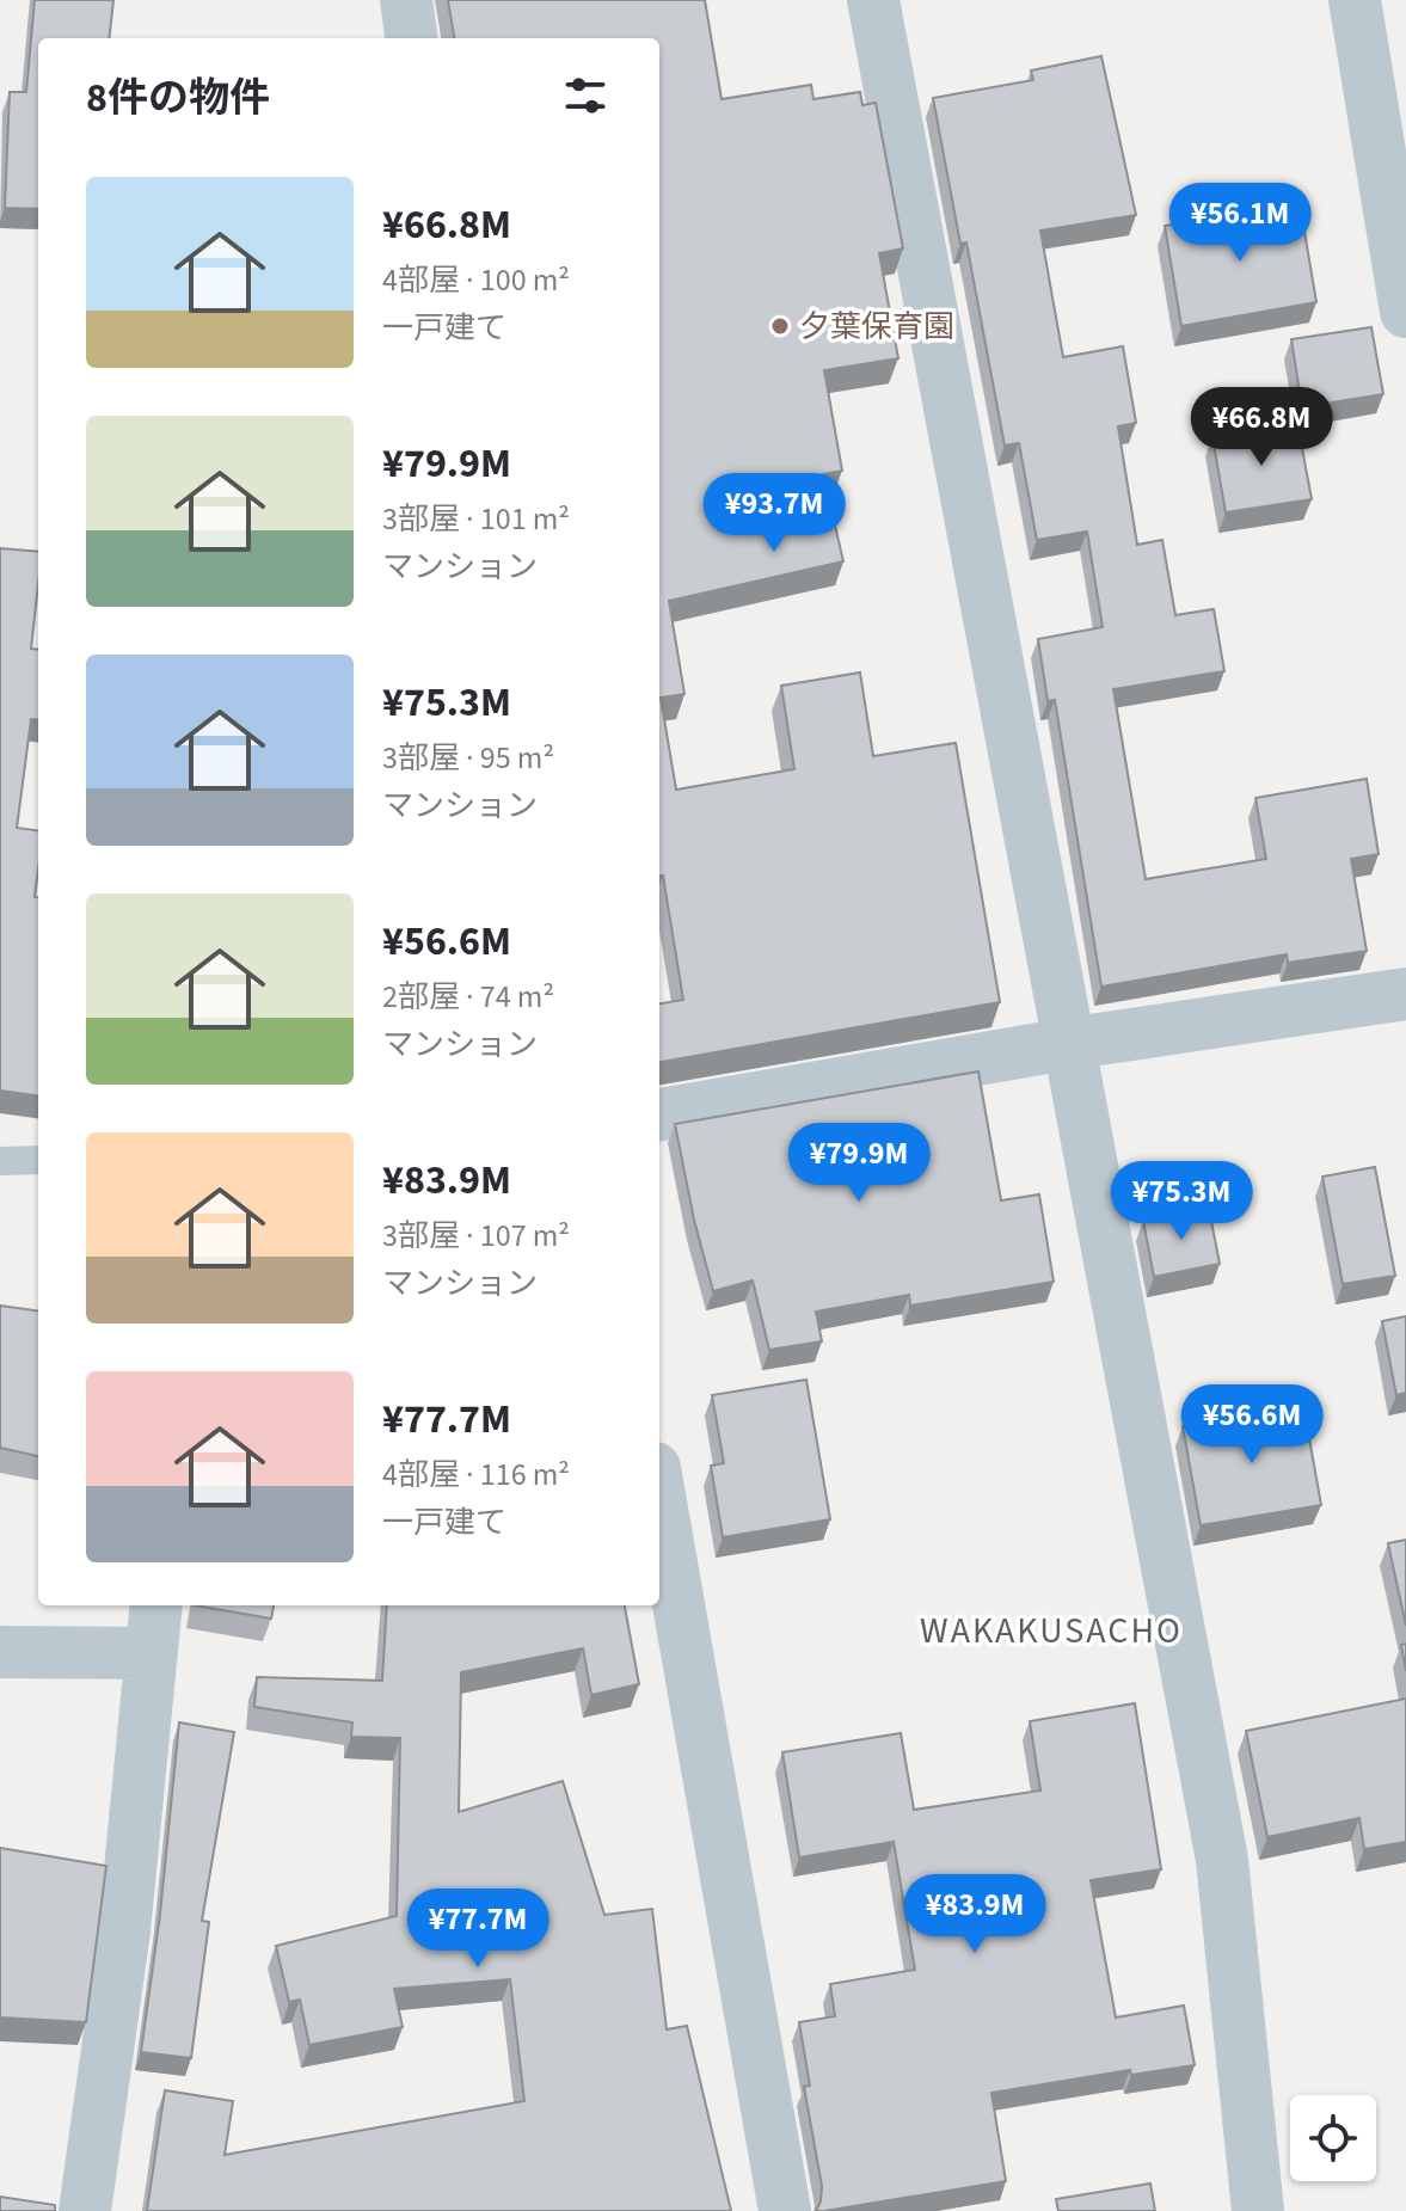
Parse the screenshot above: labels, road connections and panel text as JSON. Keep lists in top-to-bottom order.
{
  "districts": ["WAKAKUSACHO"],
  "places": ["夕葉保育園"],
  "page": {
    "heading": "8件の物件",
    "list": [
      {
        "name": "¥66.8M",
        "note": "4部屋 · 100 m² · 一戸建て"
      },
      {
        "name": "¥79.9M",
        "note": "3部屋 · 101 m² · マンション"
      },
      {
        "name": "¥75.3M",
        "note": "3部屋 · 95 m² · マンション"
      },
      {
        "name": "¥56.6M",
        "note": "2部屋 · 74 m² · マンション"
      },
      {
        "name": "¥83.9M",
        "note": "3部屋 · 107 m² · マンション"
      },
      {
        "name": "¥77.7M",
        "note": "4部屋 · 116 m² · 一戸建て"
      }
    ],
    "price": [
      "¥56.1M",
      "¥66.8M",
      "¥93.7M",
      "¥79.9M",
      "¥75.3M",
      "¥56.6M",
      "¥83.9M",
      "¥77.7M"
    ]
  }
}
